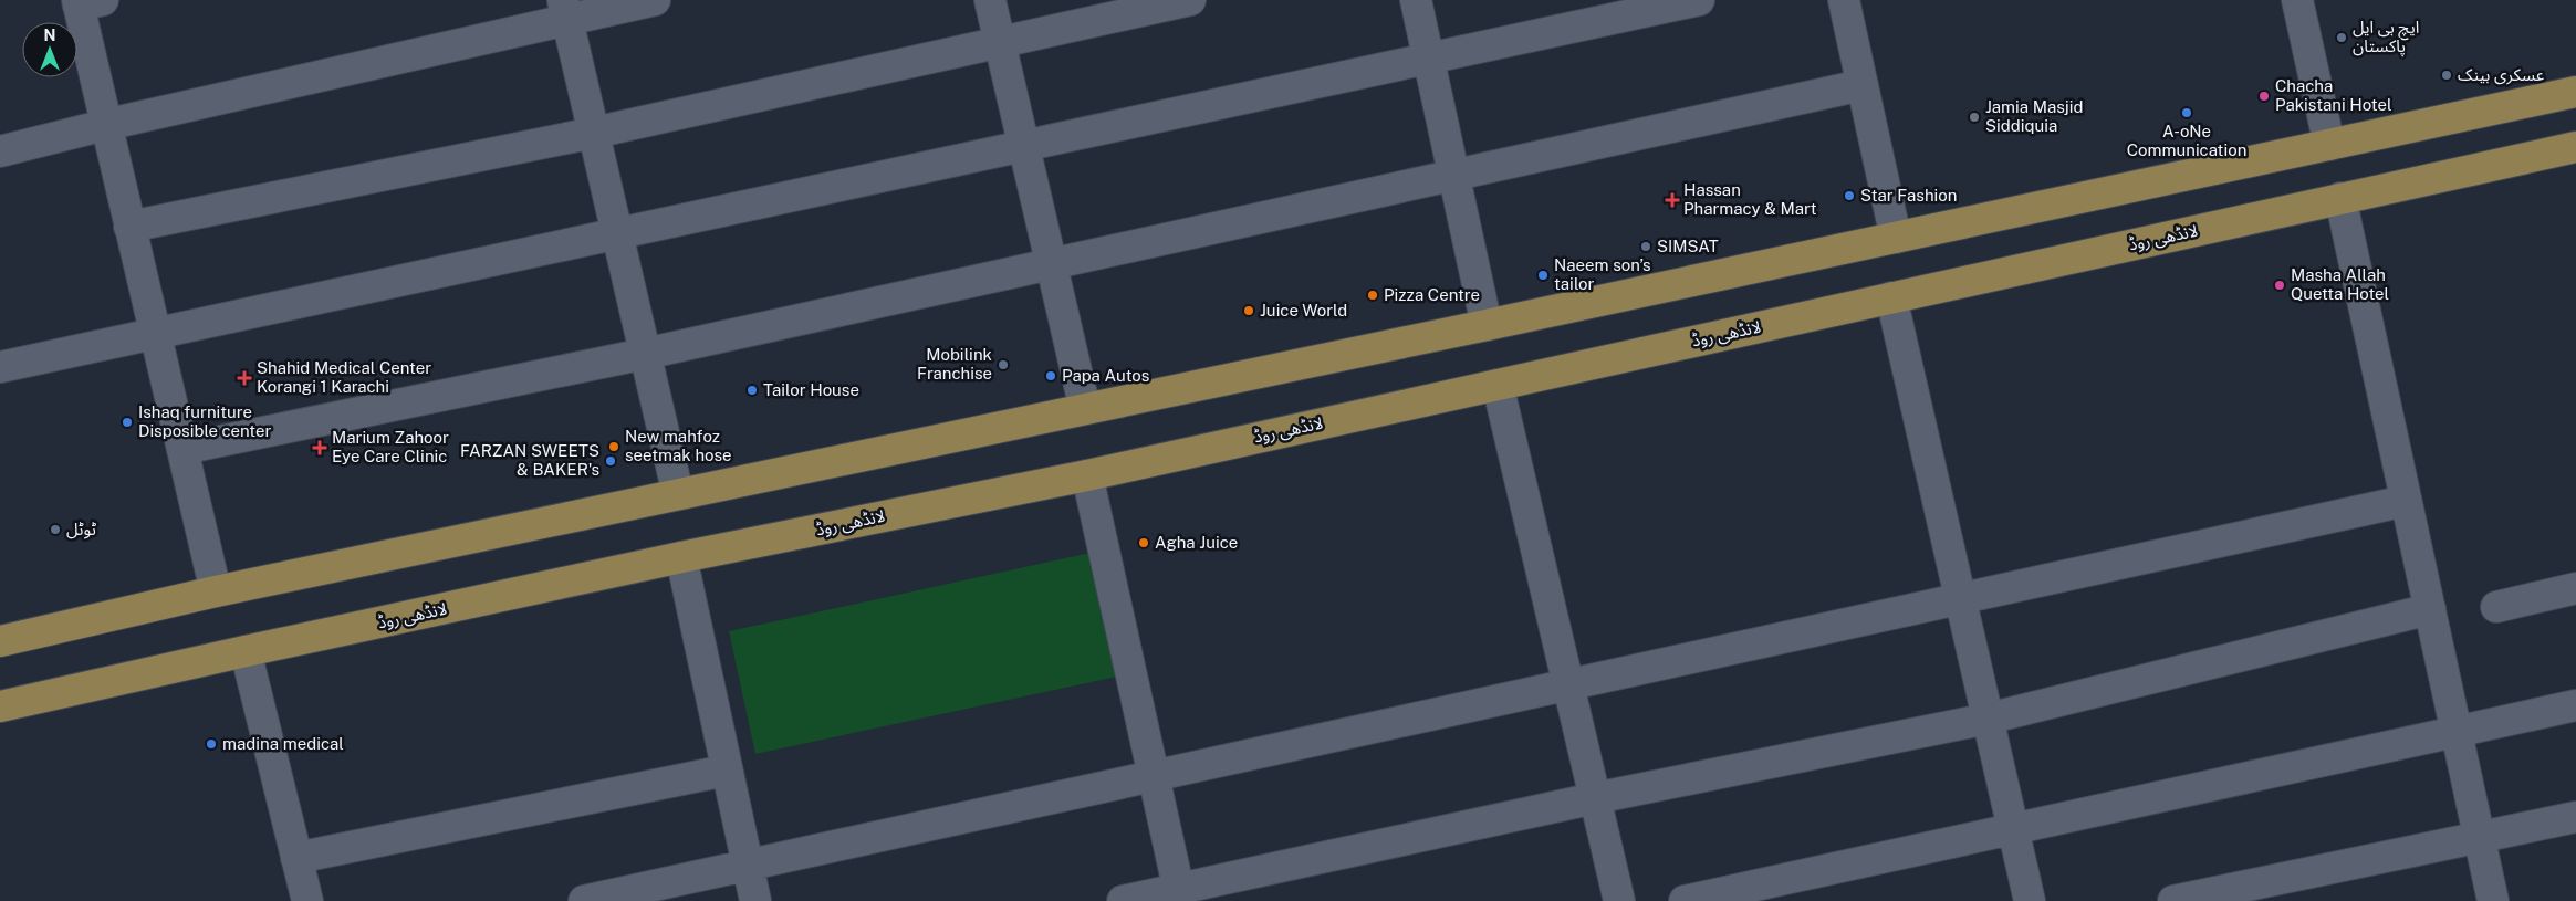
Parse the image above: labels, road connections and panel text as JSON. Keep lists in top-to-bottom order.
{
  "streets": {
    "main road": ["لانڈھی روڈ"]
  },
  "places": {
    "other": [
      "ایچ بی ایل پاکستان",
      "عسکری بینک",
      "Chacha Pakistani Hotel",
      "A-oNe Communication",
      "Jamia Masjid Siddiquia",
      "Star Fashion",
      "SIMSAT",
      "Naeem son’s tailor",
      "Masha Allah Quetta Hotel",
      "Pizza Centre",
      "Juice World",
      "Mobilink Franchise",
      "Papa Autos",
      "Tailor House",
      "Ishaq furniture Disposible center",
      "New mahfoz seetmak hose",
      "FARZAN SWEETS & BAKER's",
      "ٹوٹل",
      "Agha Juice",
      "madina medical"
    ],
    "health": ["Hassan Pharmacy & Mart", "Shahid Medical Center Korangi 1 Karachi", "Marium Zahoor Eye Care Clinic"]
  },
  "north": "top"
}
